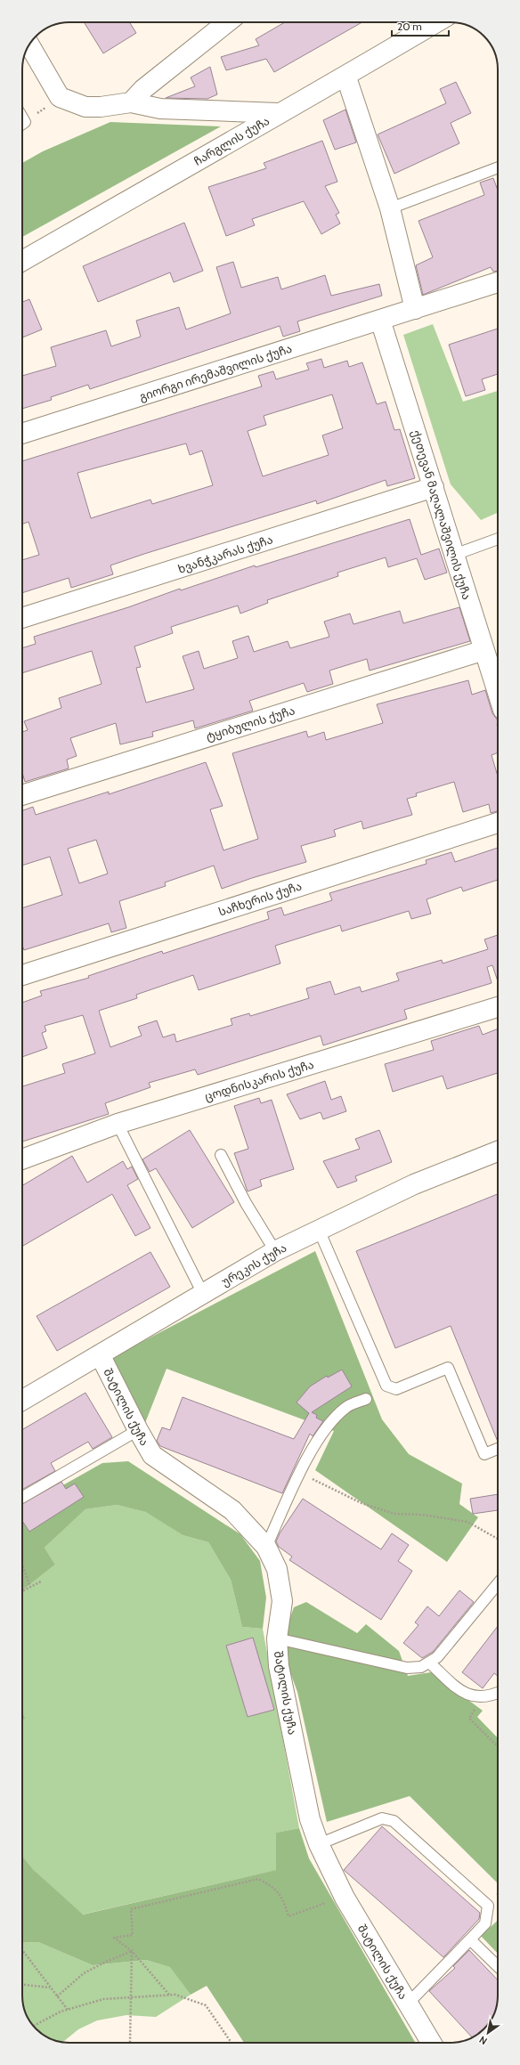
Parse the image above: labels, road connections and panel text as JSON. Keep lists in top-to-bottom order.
{
  "streets": {
    "street": [
      "ჩარგლის ქუჩა",
      "გიორგი ირემაშვილის ქუჩა",
      "ქეთევან მაღალაშვილის ქუჩა",
      "ხვანჭკარას ქუჩა",
      "ტყიბულის ქუჩა",
      "საჩხერის ქუჩა",
      "ცოდნისკარის ქუჩა",
      "ურეკის ქუჩა",
      "შატილის ქუჩა"
    ]
  },
  "crossings": [
    ["გიორგი ირემაშვილის ქუჩა", "ქეთევან მაღალაშვილის ქუჩა"],
    ["ქეთევან მაღალაშვილის ქუჩა", "ხვანჭკარას ქუჩა"],
    ["ქეთევან მაღალაშვილის ქუჩა", "ტყიბულის ქუჩა"],
    ["ურეკის ქუჩა", "შატილის ქუჩა"]
  ],
  "scale_bar": "20 m",
  "north": "bottom left"
}
